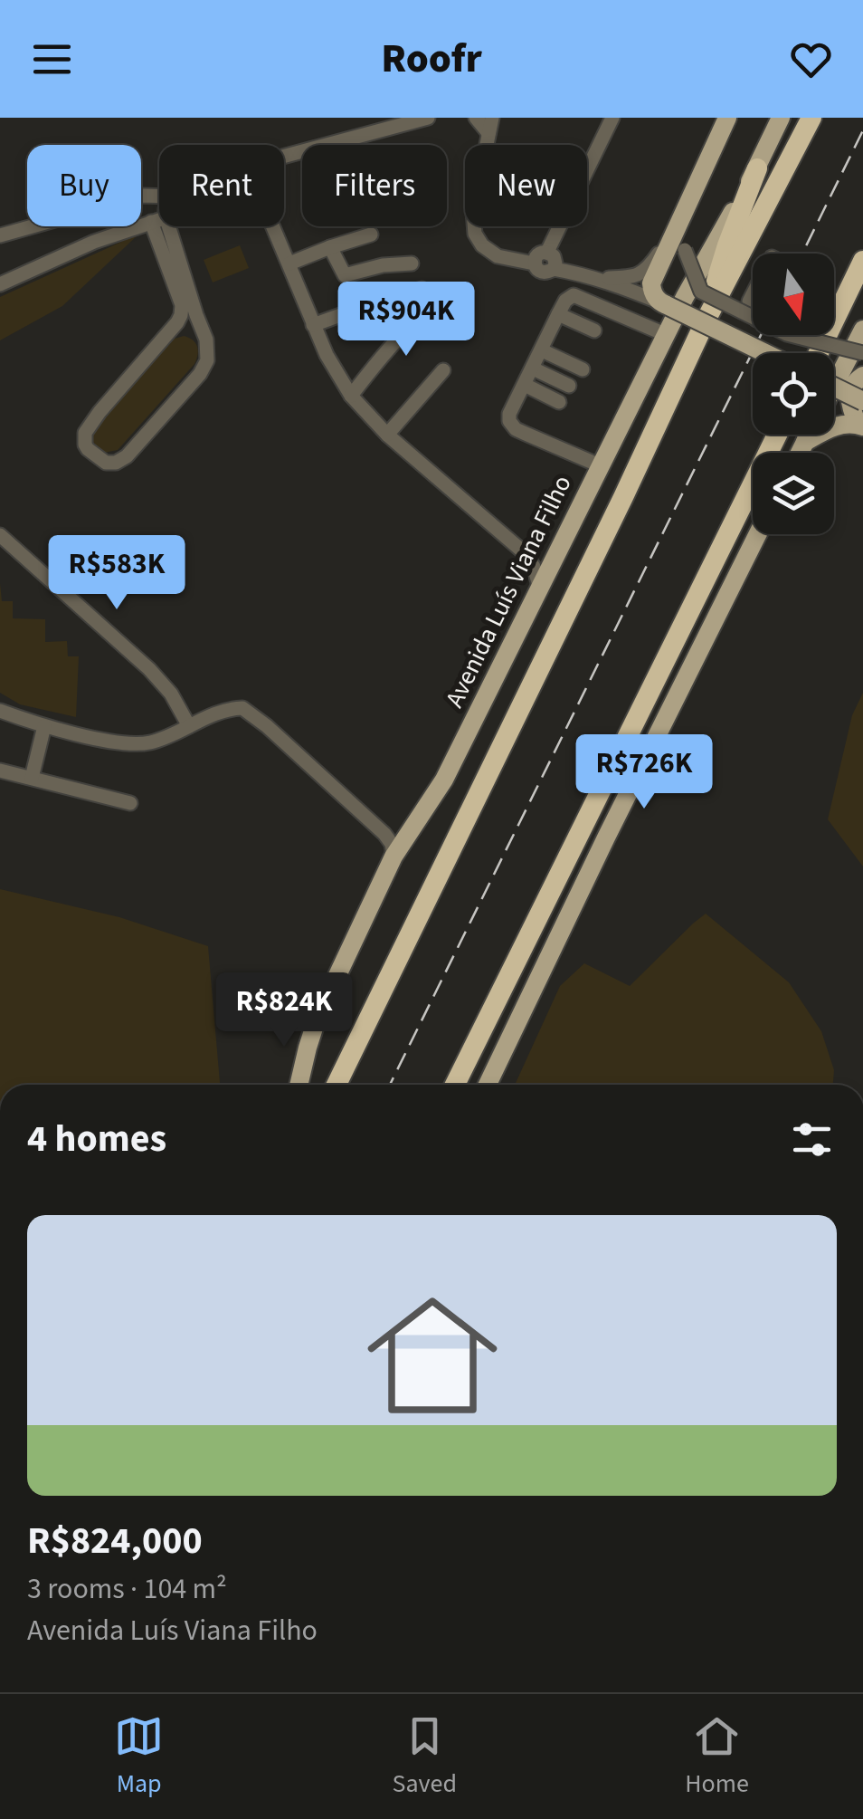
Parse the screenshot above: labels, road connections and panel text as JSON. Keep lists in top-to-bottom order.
{
  "streets": {
    "main road": ["Avenida Luís Viana Filho"]
  },
  "north": "bottom",
  "page": {
    "header": "Roofr",
    "chip": [
      "Buy",
      "Rent",
      "Filters",
      "New"
    ],
    "price": [
      "R$904K",
      "R$583K",
      "R$726K",
      "R$824K"
    ],
    "heading": "4 homes",
    "list": [
      {
        "name": "R$824,000",
        "note": "3 rooms · 104 m² · Avenida Luís Viana Filho"
      }
    ],
    "tabs": ["Map", "Saved", "Home"]
  }
}
